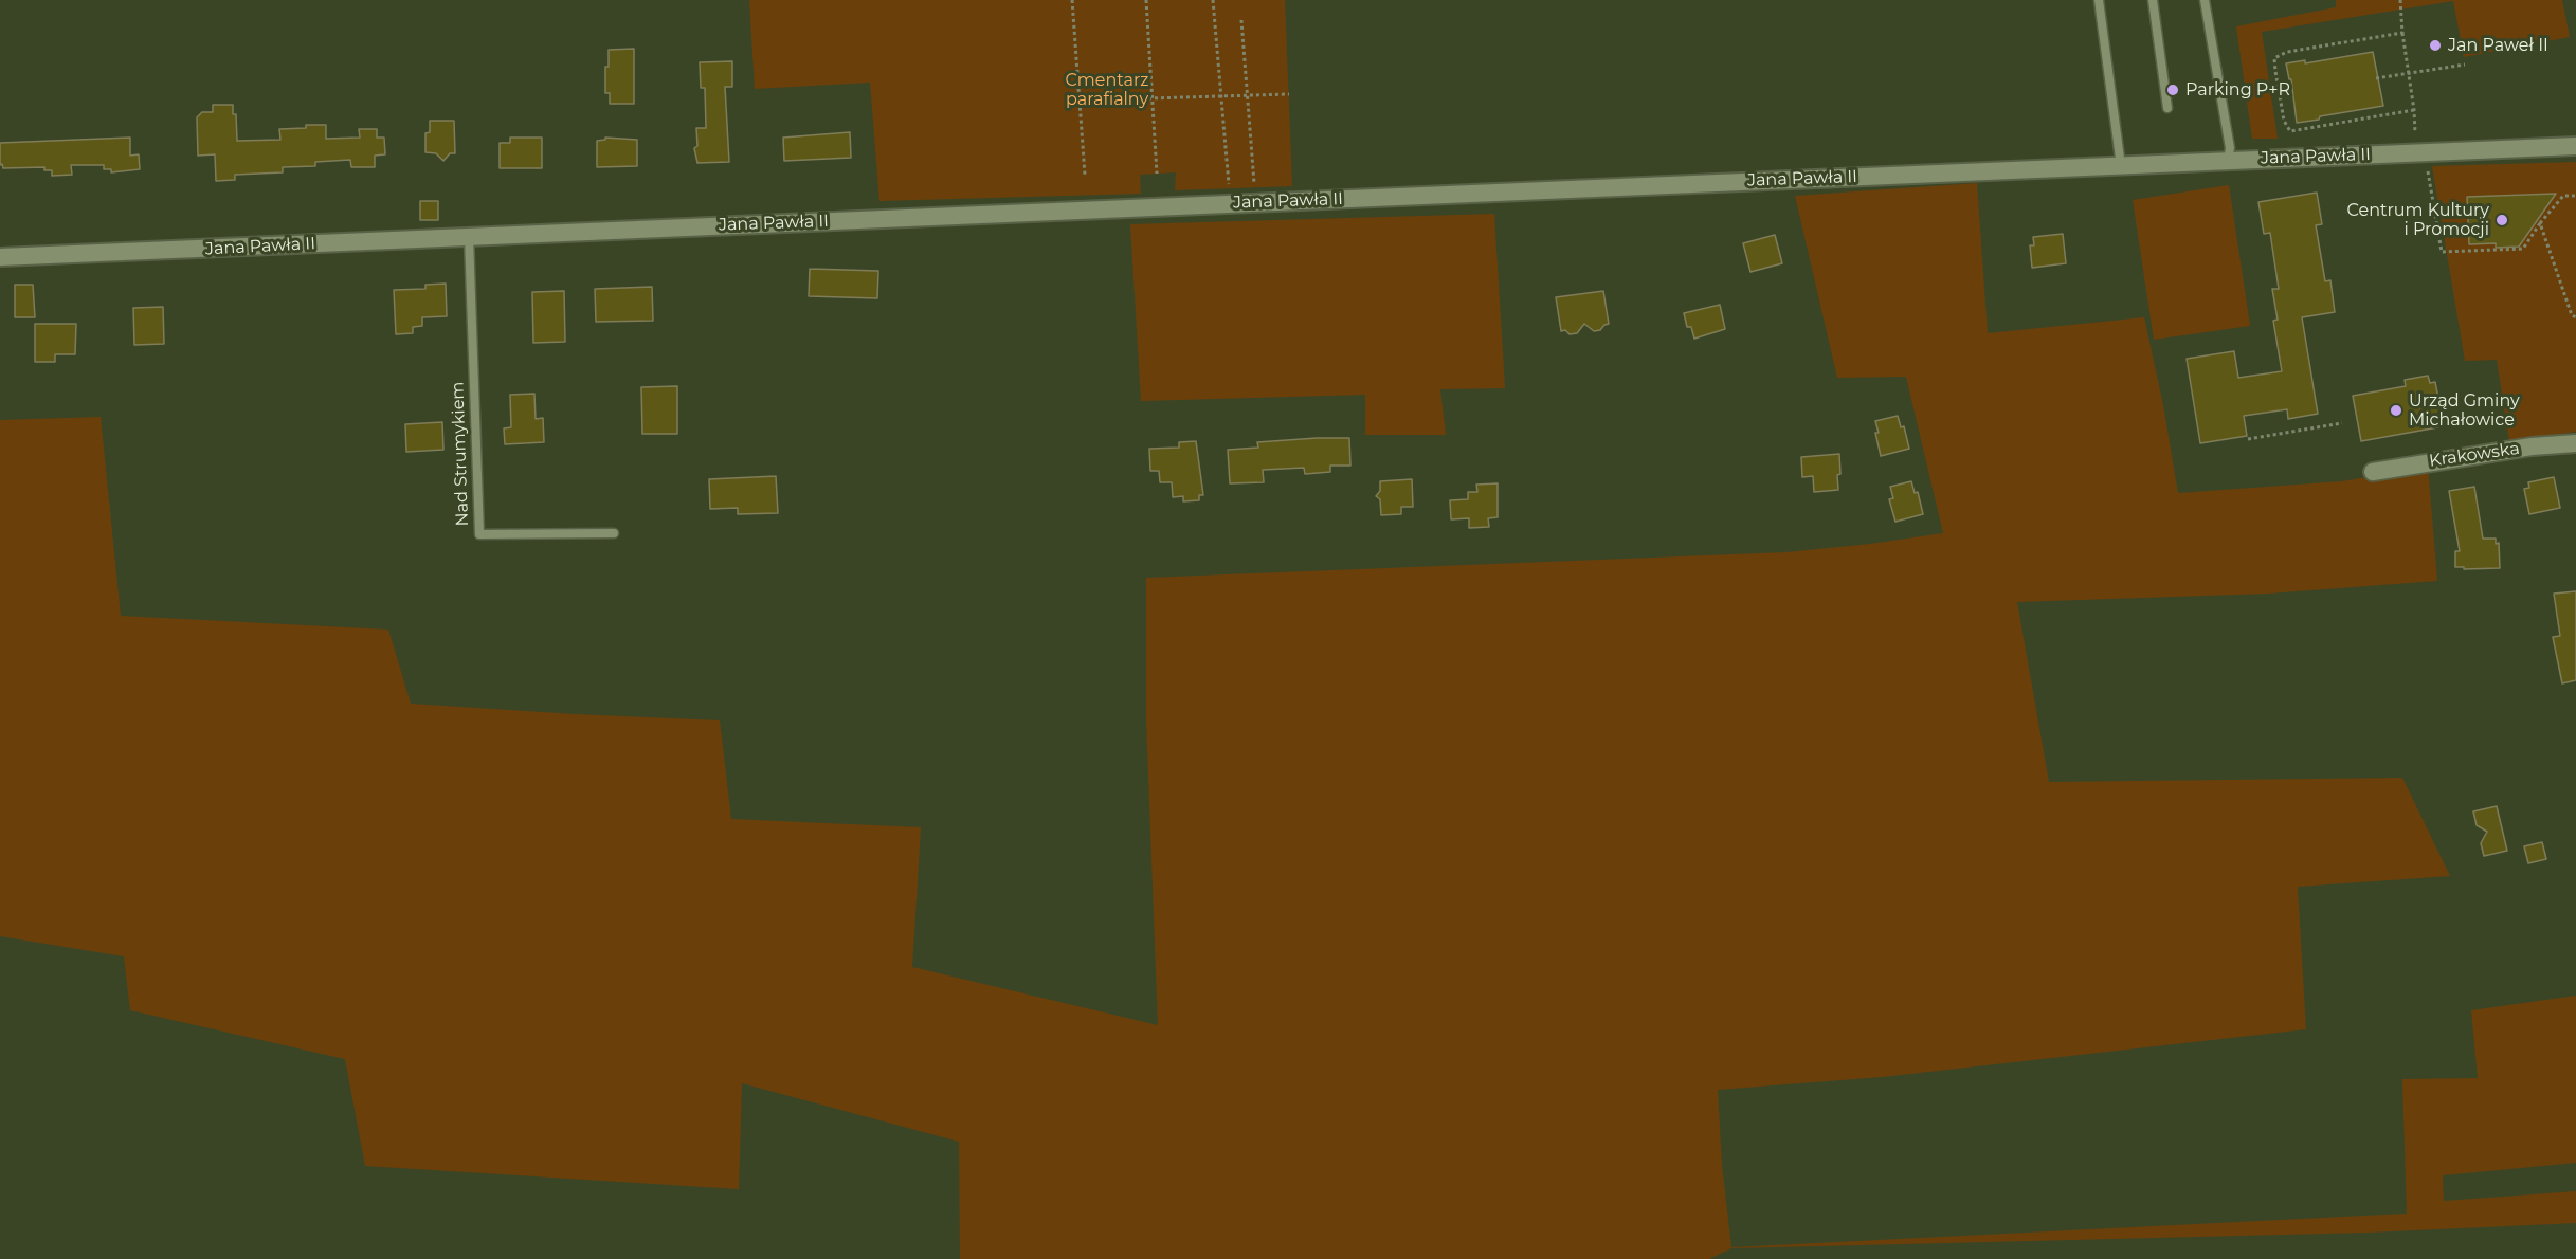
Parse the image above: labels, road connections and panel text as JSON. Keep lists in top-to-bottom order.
{
  "streets": {
    "street": ["Jana Pawła II", "Krakowska"],
    "lane": ["Nad Strumykiem"]
  },
  "crossings": [
    ["Jana Pawła II", "Nad Strumykiem"]
  ],
  "parks": ["Cmentarz parafialny"],
  "places": [
    "Jan Paweł II",
    "Parking P+R",
    "Centrum Kultury i Promocji",
    "Urząd Gminy Michałowice"
  ]
}
